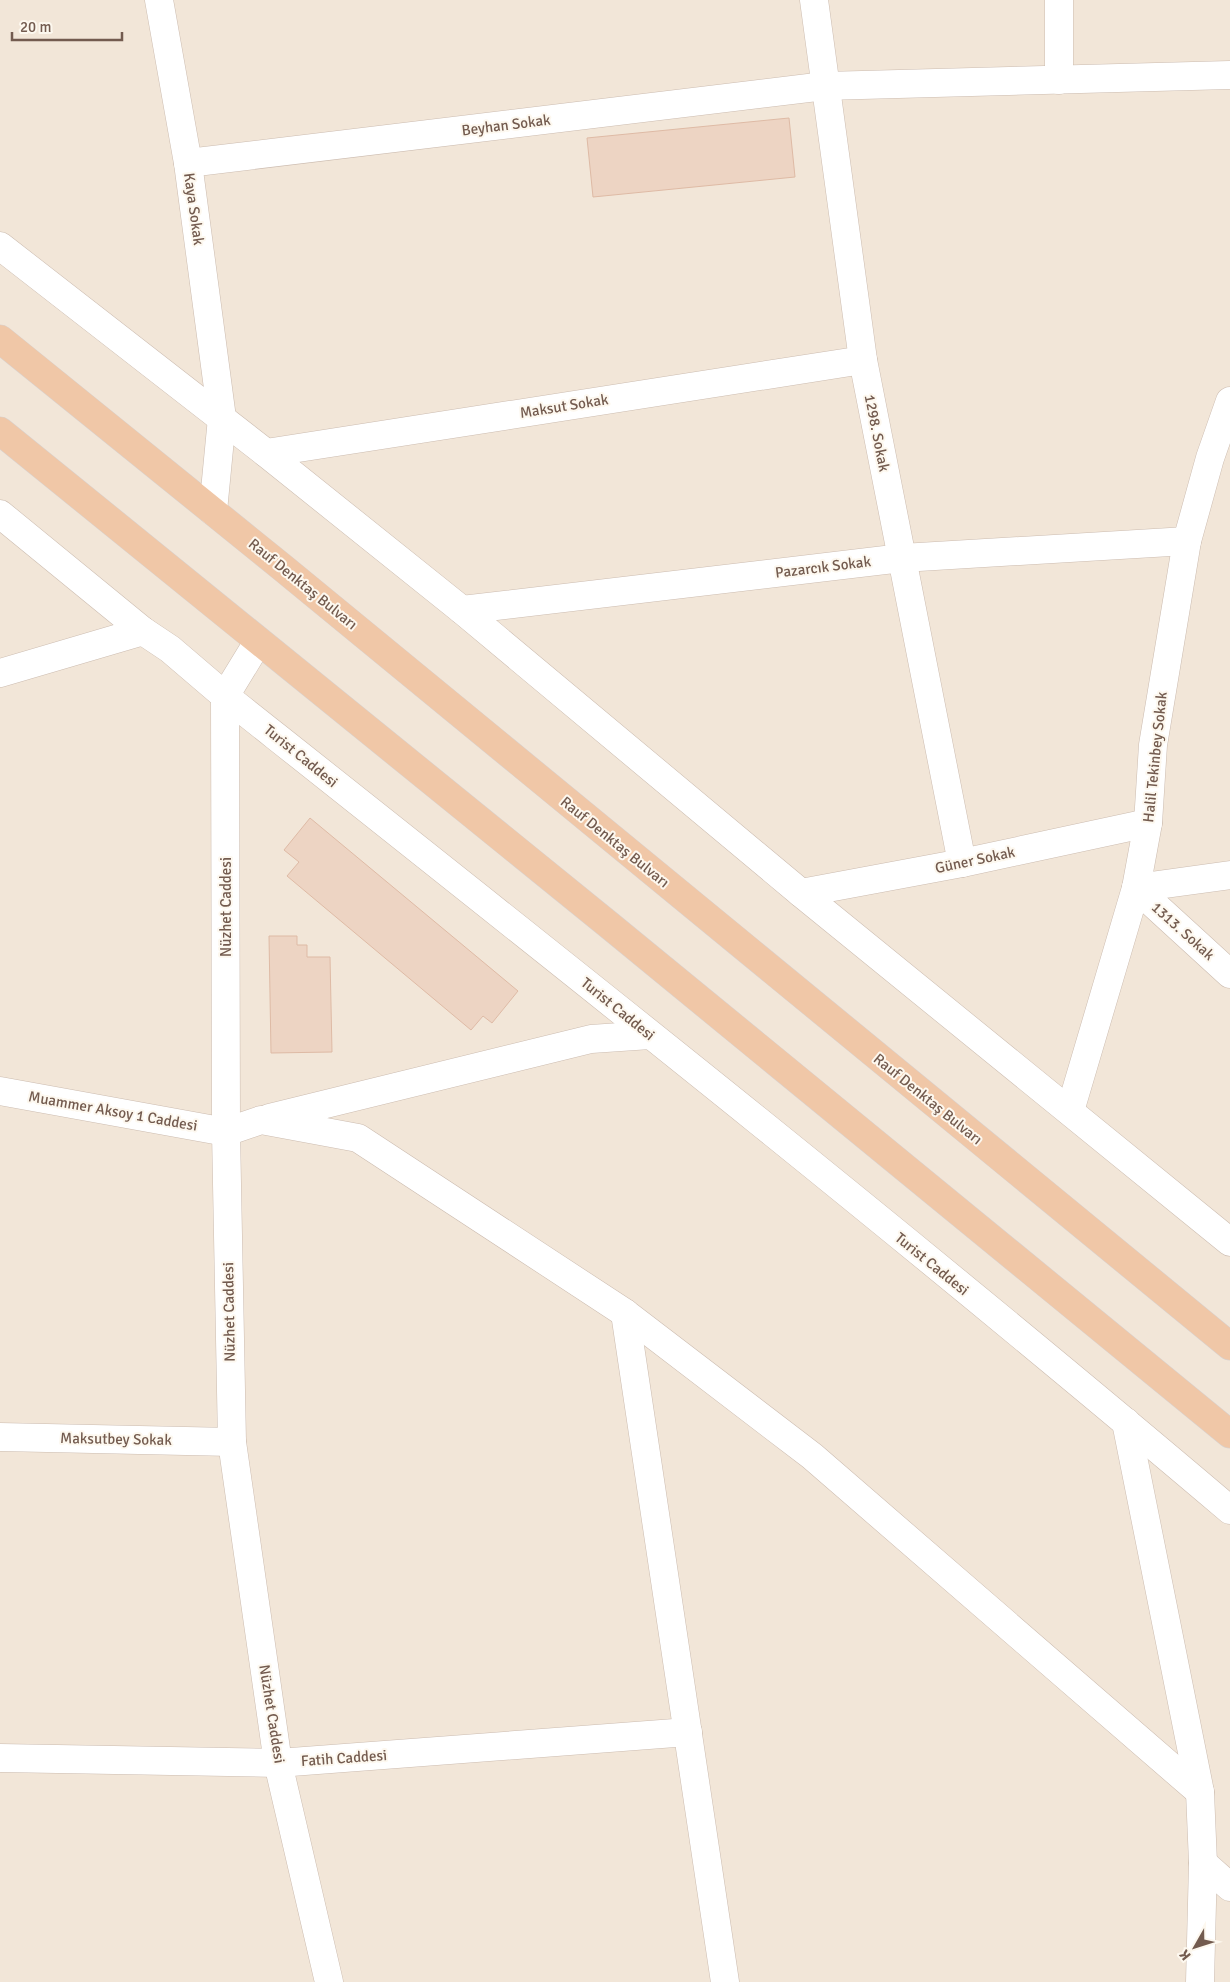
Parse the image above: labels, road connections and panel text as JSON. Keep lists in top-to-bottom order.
{
  "streets": {
    "highway": ["Rauf Denktaş Bulvarı"],
    "street": [
      "Beyhan Sokak",
      "Kaya Sokak",
      "Maksut Sokak",
      "1298. Sokak",
      "Pazarcık Sokak",
      "Turist Caddesi",
      "Halil Tekinbey Sokak",
      "Güner Sokak",
      "Nüzhet Caddesi",
      "1313. Sokak",
      "Muammer Aksoy 1 Caddesi",
      "Maksutbey Sokak",
      "Fatih Caddesi"
    ]
  },
  "crossings": [
    ["Beyhan Sokak", "Kaya Sokak"],
    ["Beyhan Sokak", "1298. Sokak"],
    ["Kaya Sokak", "Rauf Denktaş Bulvarı"],
    ["Maksut Sokak", "1298. Sokak"],
    ["1298. Sokak", "Pazarcık Sokak"],
    ["1298. Sokak", "Güner Sokak"],
    ["Pazarcık Sokak", "Halil Tekinbey Sokak"],
    ["Turist Caddesi", "Nüzhet Caddesi"],
    ["Halil Tekinbey Sokak", "Güner Sokak"],
    ["Halil Tekinbey Sokak", "1313. Sokak"],
    ["Nüzhet Caddesi", "Muammer Aksoy 1 Caddesi"],
    ["Nüzhet Caddesi", "Maksutbey Sokak"],
    ["Nüzhet Caddesi", "Fatih Caddesi"]
  ],
  "scale_bar": "20 m",
  "north": "bottom left"
}
